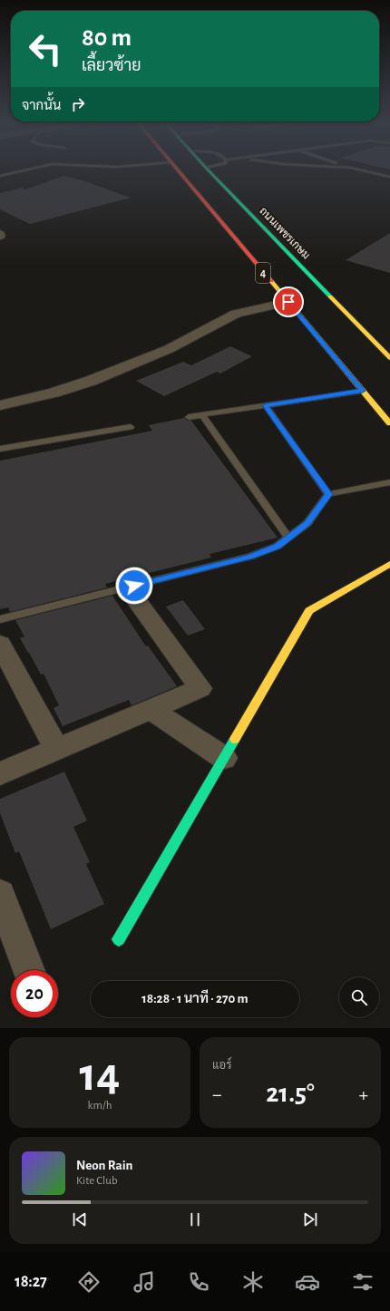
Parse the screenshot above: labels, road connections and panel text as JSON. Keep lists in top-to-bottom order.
{
  "streets": {
    "main road": ["ถนนเพชรเกษม", "4"]
  },
  "page": {
    "turn": ["80 m", "เลี้ยวซ้าย"],
    "then": "จากนั้น",
    "limit": "20",
    "trip": "18:28 · 1 นาที · 270 m",
    "tile": [
      ["14", "km/h"],
      "แอร์"
    ],
    "heat": ["−", "21.5°", "+"],
    "song": ["Neon Rain", "Kite Club"],
    "tabs": "18:27"
  }
}
